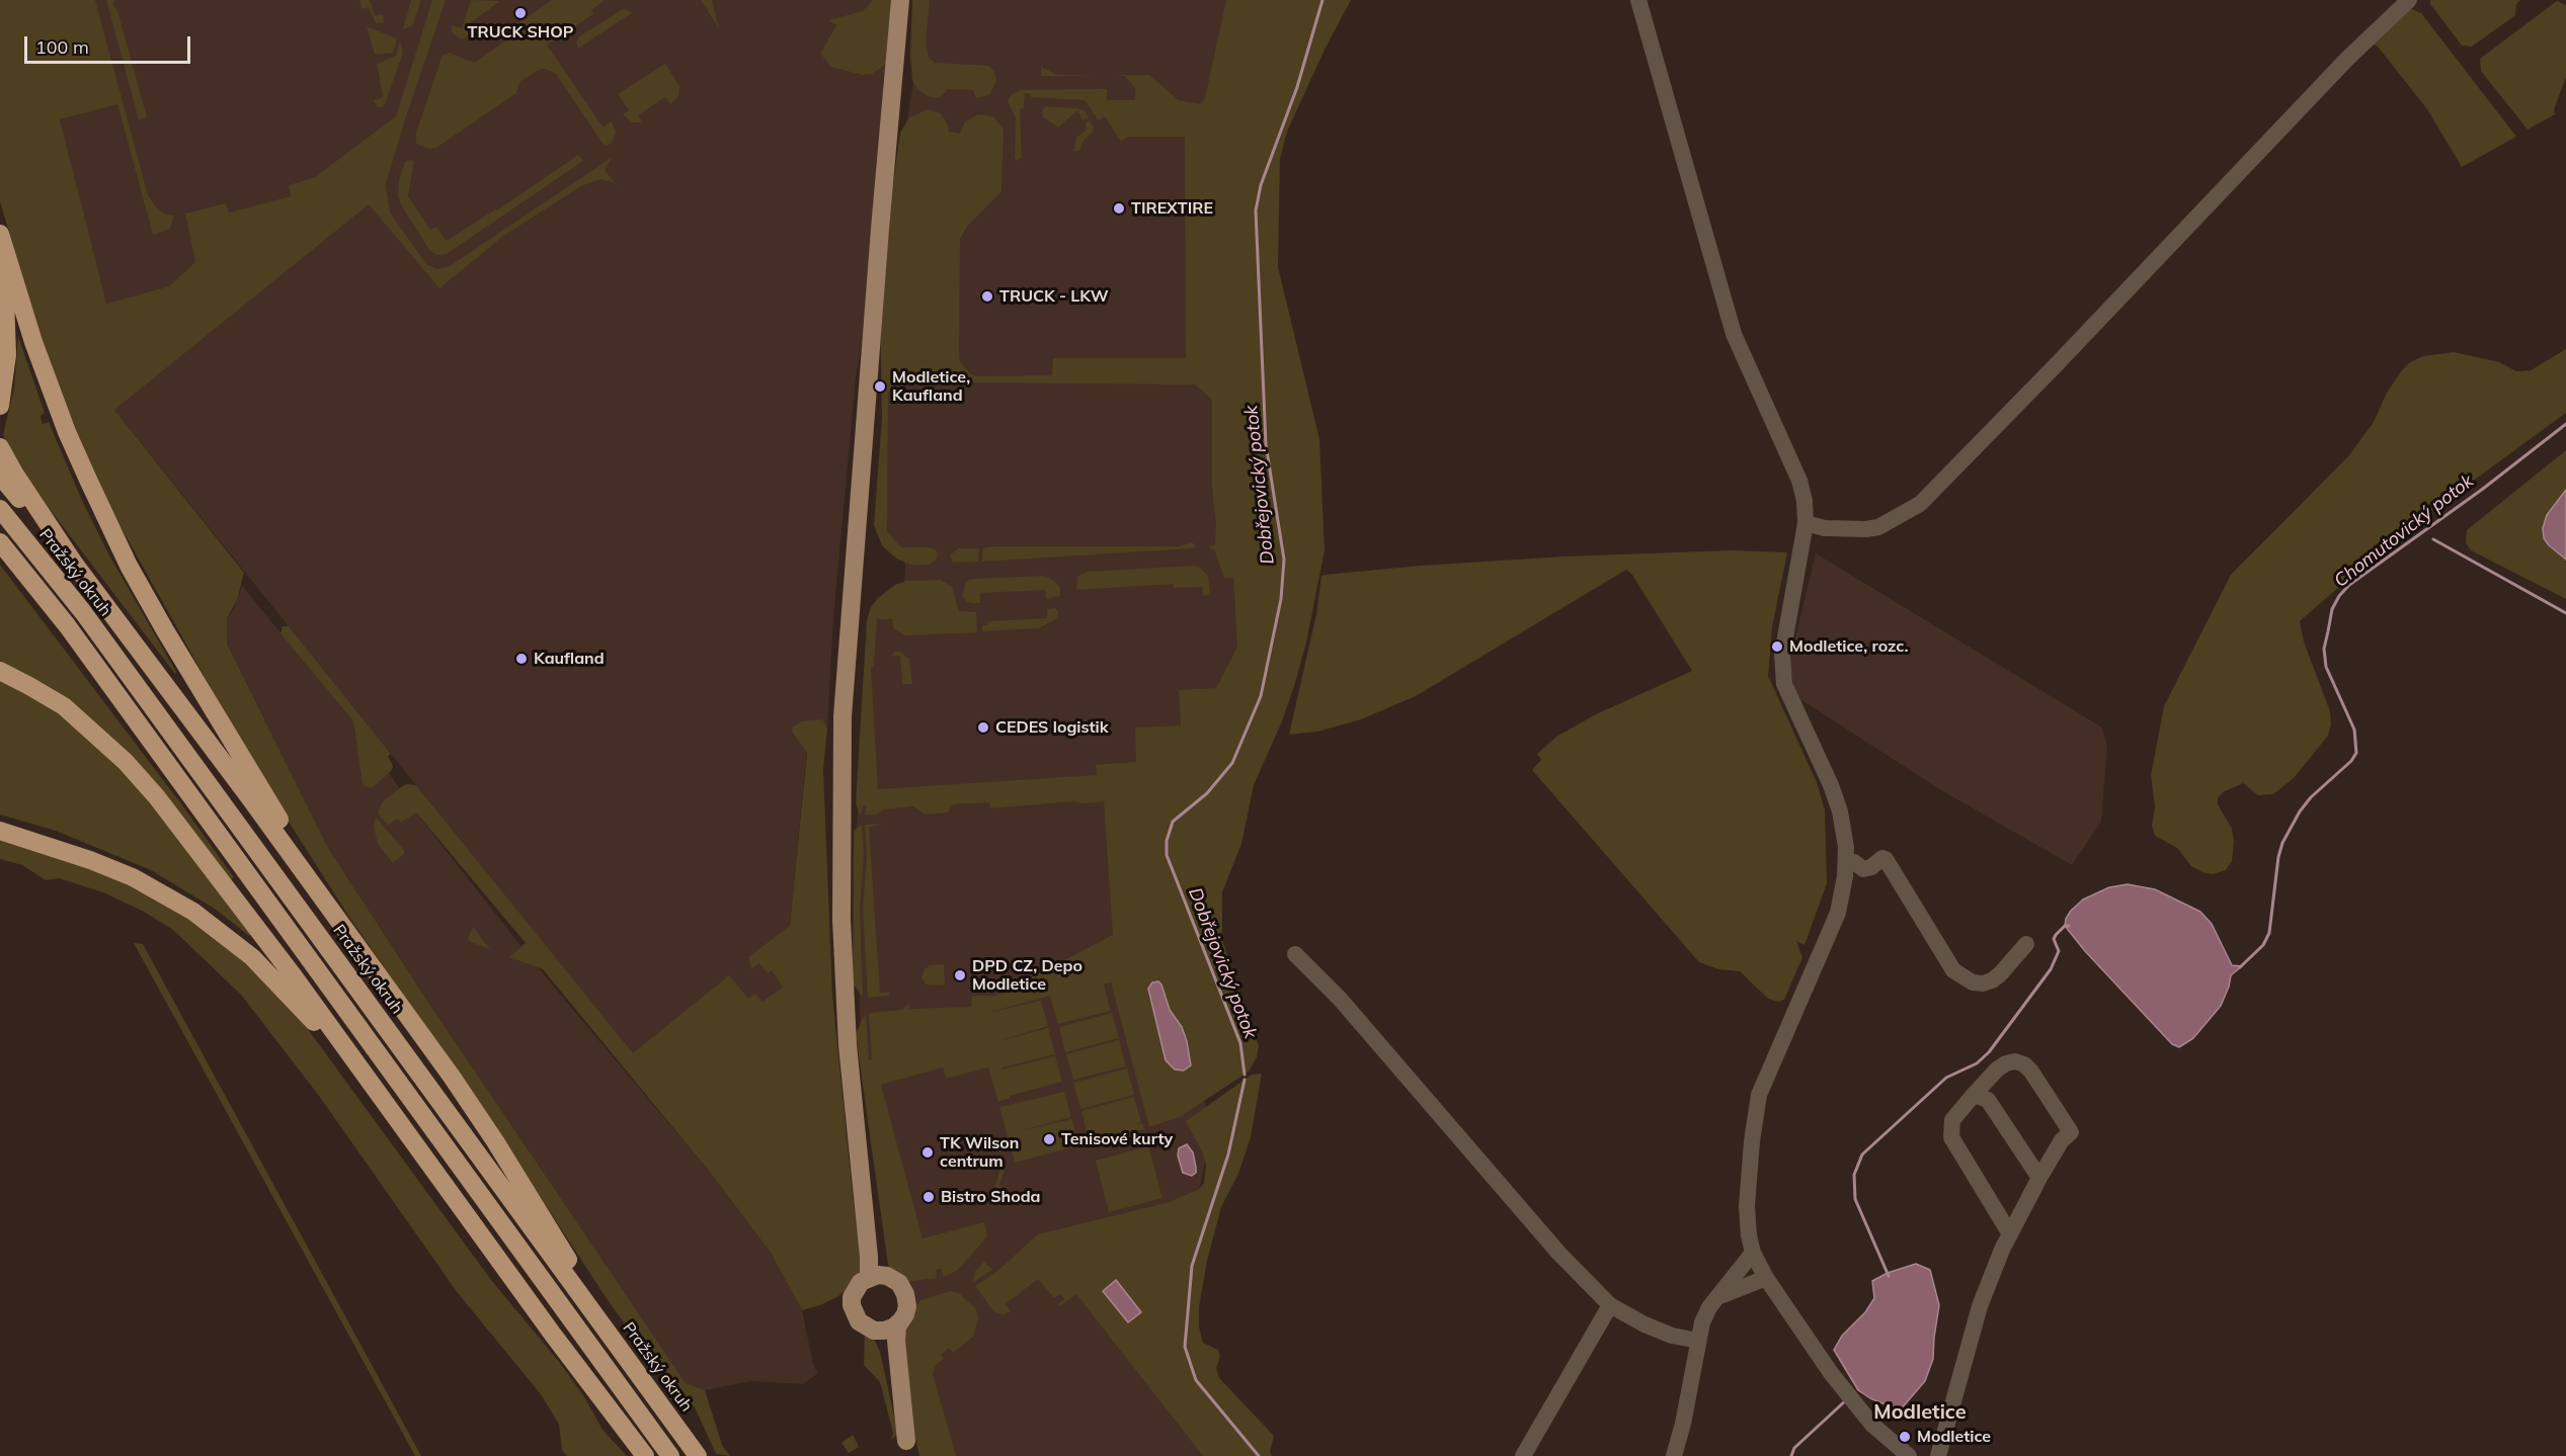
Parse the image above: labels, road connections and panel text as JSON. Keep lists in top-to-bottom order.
{
  "streets": {
    "highway": ["Pražský okruh"]
  },
  "districts": ["Modletice"],
  "water": ["Dobřejovický potok", "Chomutovický potok"],
  "places": [
    "TRUCK SHOP",
    "TIREXTIRE",
    "TRUCK - LKW",
    "Modletice, Kaufland",
    "Modletice, rozc.",
    "Kaufland",
    "CEDES logistik",
    "DPD CZ, Depo Modletice",
    "Tenisové kurty",
    "TK Wilson centrum",
    "Bistro Shoda",
    "Modletice"
  ],
  "scale_bar": "100 m"
}
